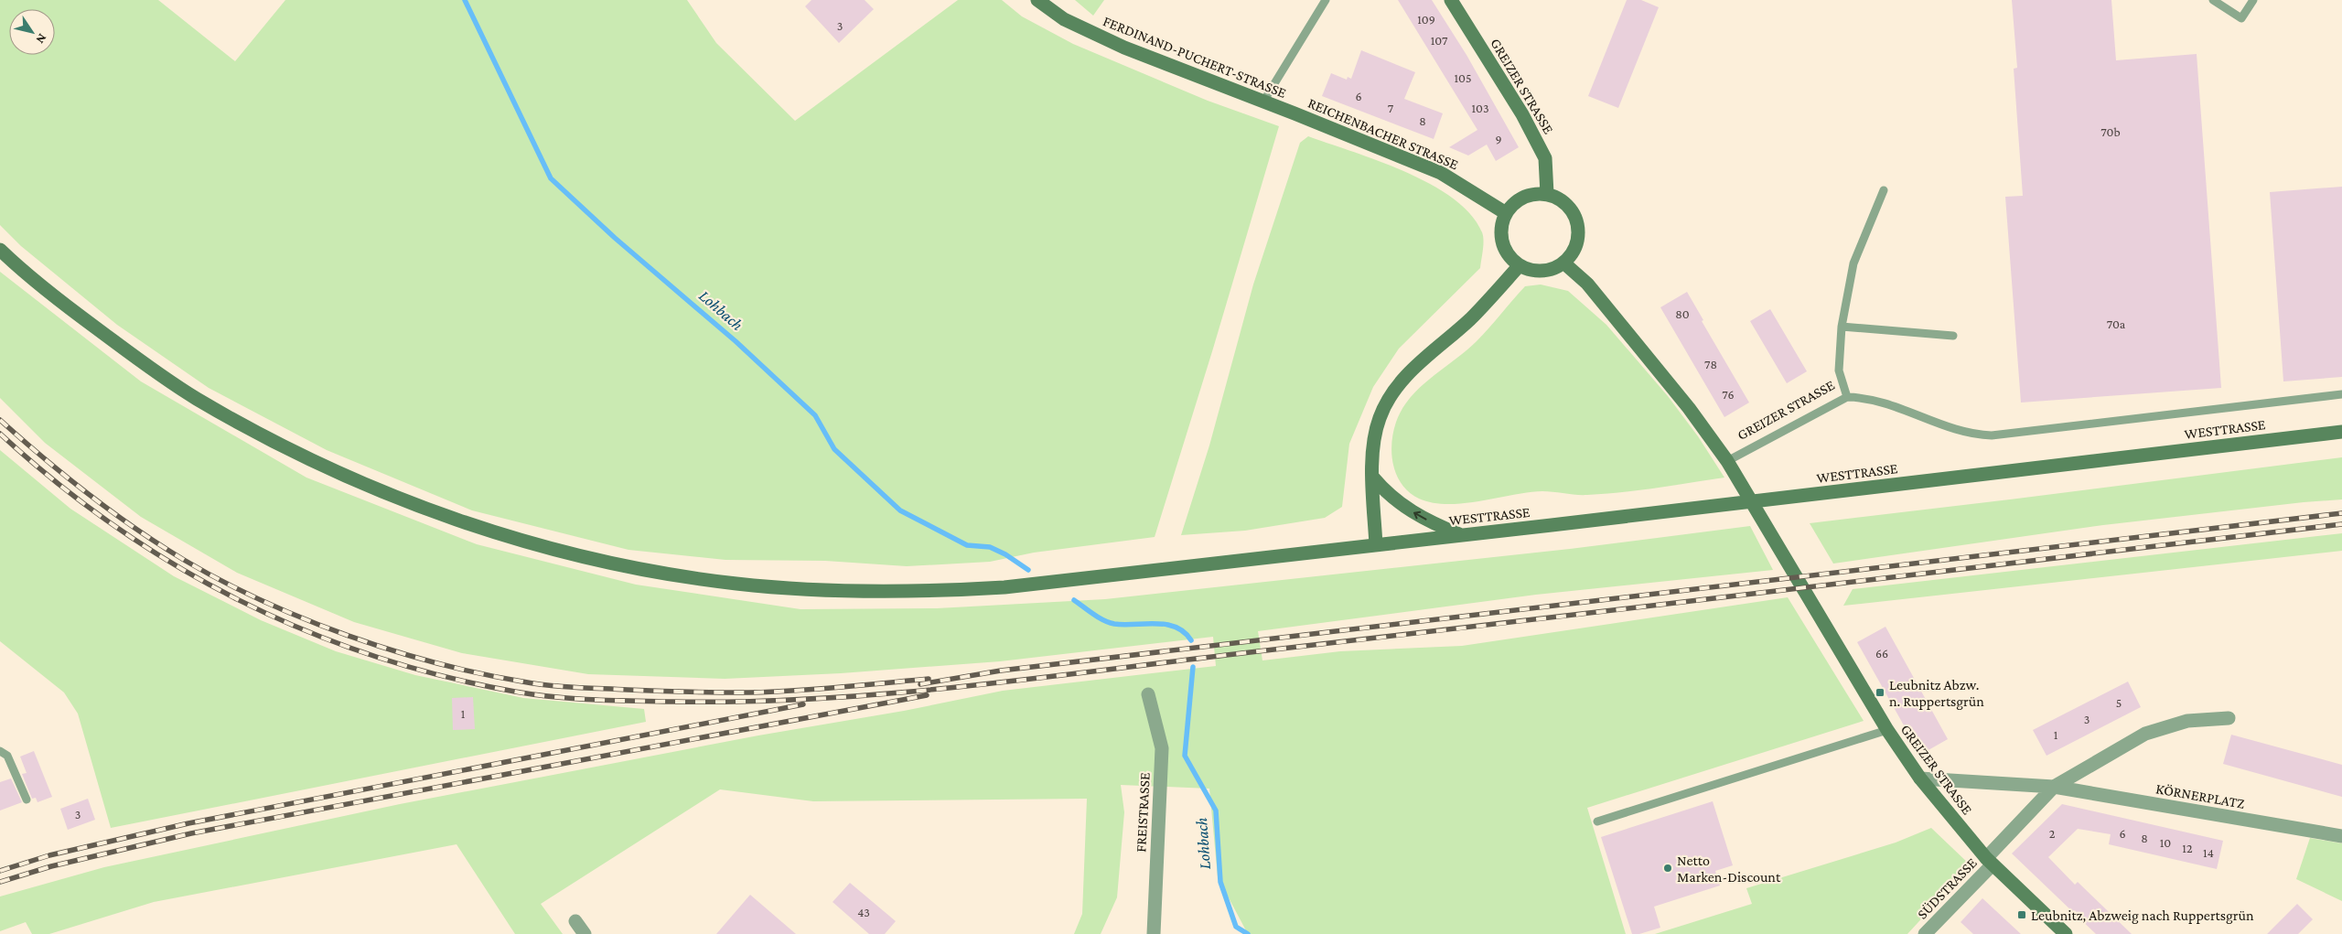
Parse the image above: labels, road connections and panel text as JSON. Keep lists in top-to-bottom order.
{
  "streets": {
    "main road": [
      "FERDINAND-PUCHERT-STRASSE",
      "GREIZER STRASSE",
      "REICHENBACHER STRASSE",
      "WESTTRASSE"
    ],
    "street": ["KÖRNERPLATZ", "FREISTRASSE", "SÜDSTRASSE"]
  },
  "crossings": [
    ["FERDINAND-PUCHERT-STRASSE", "REICHENBACHER STRASSE"],
    ["GREIZER STRASSE", "REICHENBACHER STRASSE"],
    ["GREIZER STRASSE", "KÖRNERPLATZ"],
    ["GREIZER STRASSE", "SÜDSTRASSE"]
  ],
  "water": ["Lohbach"],
  "places": {
    "transit": ["Leubnitz Abzw. n. Ruppertsgrün", "Leubnitz, Abzweig nach Ruppertsgrün"],
    "other": ["Netto Marken-Discount"]
  },
  "house_numbers": [
    "109",
    "3",
    "107",
    "105",
    "6",
    "7",
    "103",
    "8",
    "70b",
    "9",
    "80",
    "70a",
    "78",
    "76",
    "66",
    "5",
    "1",
    "3",
    "1",
    "3",
    "2",
    "6",
    "8",
    "10",
    "12",
    "14",
    "43"
  ],
  "north": "bottom right"
}
